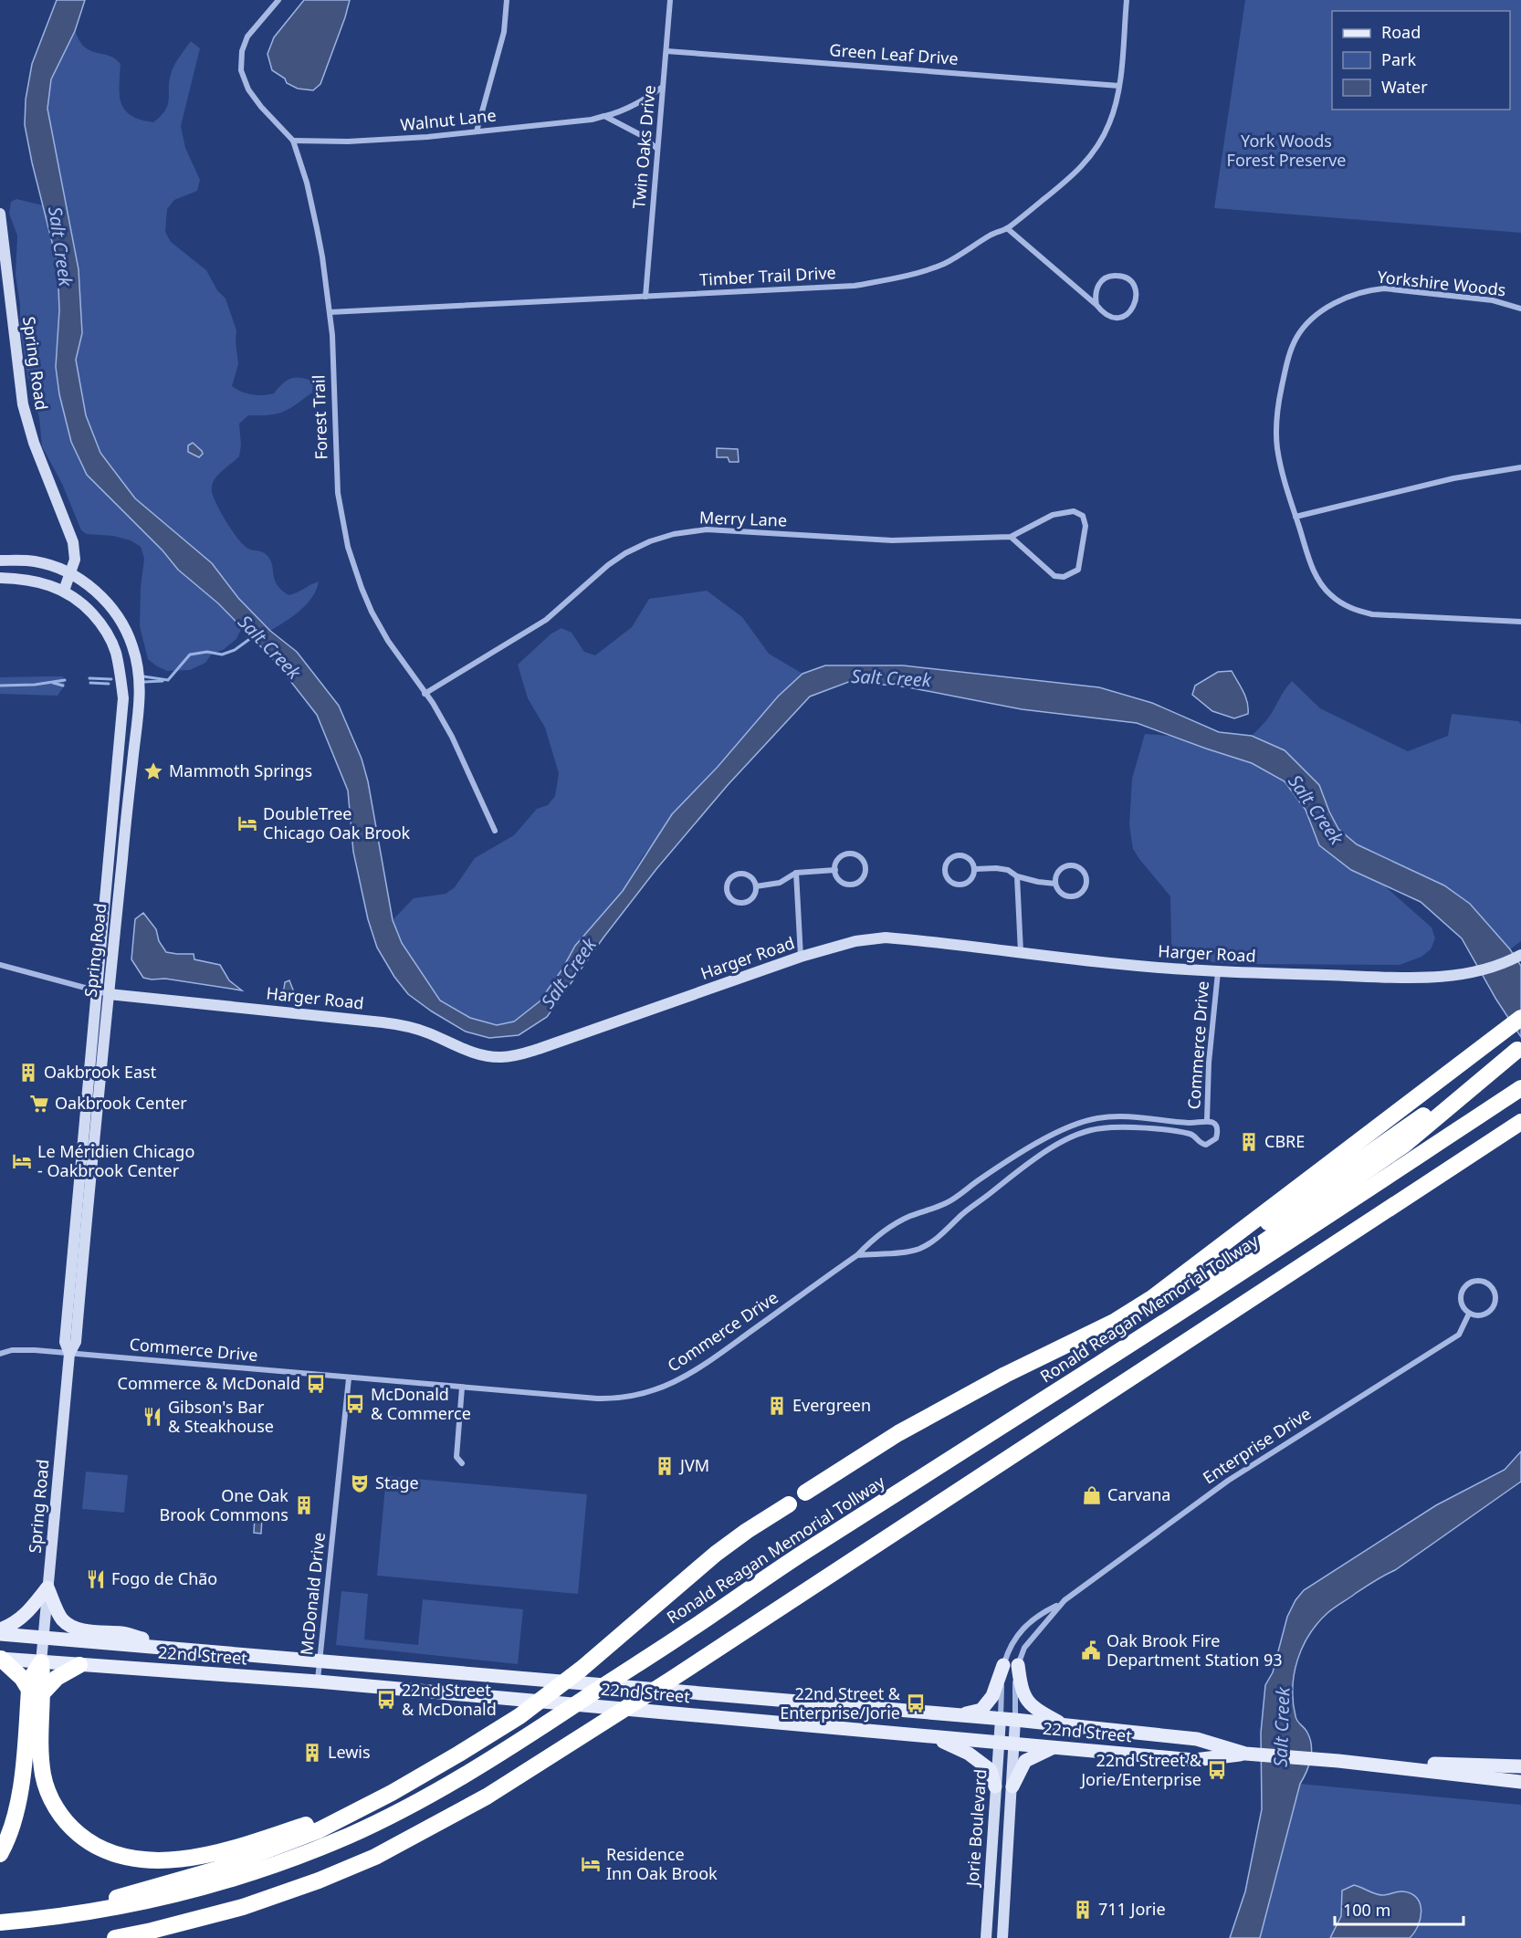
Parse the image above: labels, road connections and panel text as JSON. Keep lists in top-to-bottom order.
{
  "streets": {
    "highway": ["Ronald Reagan Memorial Tollway"],
    "main road": ["22nd Street"],
    "street": [
      "Green Leaf Drive",
      "Walnut Lane",
      "Twin Oaks Drive",
      "Timber Trail Drive",
      "Yorkshire Woods",
      "Spring Road",
      "Forest Trail",
      "Merry Lane",
      "Harger Road",
      "Commerce Drive",
      "Enterprise Drive",
      "McDonald Drive",
      "Jorie Boulevard"
    ]
  },
  "crossings": [
    ["Green Leaf Drive", "Twin Oaks Drive"],
    ["Green Leaf Drive", "Timber Trail Drive"],
    ["Walnut Lane", "Twin Oaks Drive"],
    ["Walnut Lane", "Forest Trail"],
    ["Twin Oaks Drive", "Timber Trail Drive"],
    ["Timber Trail Drive", "Forest Trail"],
    ["Spring Road", "Harger Road"],
    ["Spring Road", "Commerce Drive"],
    ["Spring Road", "22nd Street"],
    ["Forest Trail", "Merry Lane"],
    ["Harger Road", "Commerce Drive"],
    ["Commerce Drive", "McDonald Drive"],
    ["Enterprise Drive", "22nd Street"],
    ["Enterprise Drive", "Jorie Boulevard"],
    ["McDonald Drive", "22nd Street"],
    ["22nd Street", "Jorie Boulevard"]
  ],
  "water": ["Salt Creek"],
  "parks": ["York Woods Forest Preserve"],
  "places": {
    "place": ["Mammoth Springs"],
    "hotel": ["DoubleTree Chicago Oak Brook", "Le Méridien Chicago - Oakbrook Center", "Residence Inn Oak Brook"],
    "building": [
      "Oakbrook East",
      "CBRE",
      "Evergreen",
      "JVM",
      "One Oak Brook Commons",
      "Lewis",
      "711 Jorie"
    ],
    "supermarket": ["Oakbrook Center"],
    "bus stop": [
      "Commerce & McDonald",
      "McDonald & Commerce",
      "22nd Street & McDonald",
      "22nd Street & Enterprise/Jorie",
      "22nd Street & Jorie/Enterprise"
    ],
    "restaurant": ["Gibson's Bar & Steakhouse", "Fogo de Chão"],
    "theatre": ["Stage"],
    "shop": ["Carvana"],
    "public building": ["Oak Brook Fire Department Station 93"]
  },
  "legend": ["Road", "Park", "Water"],
  "scale_bar": "100 m"
}
